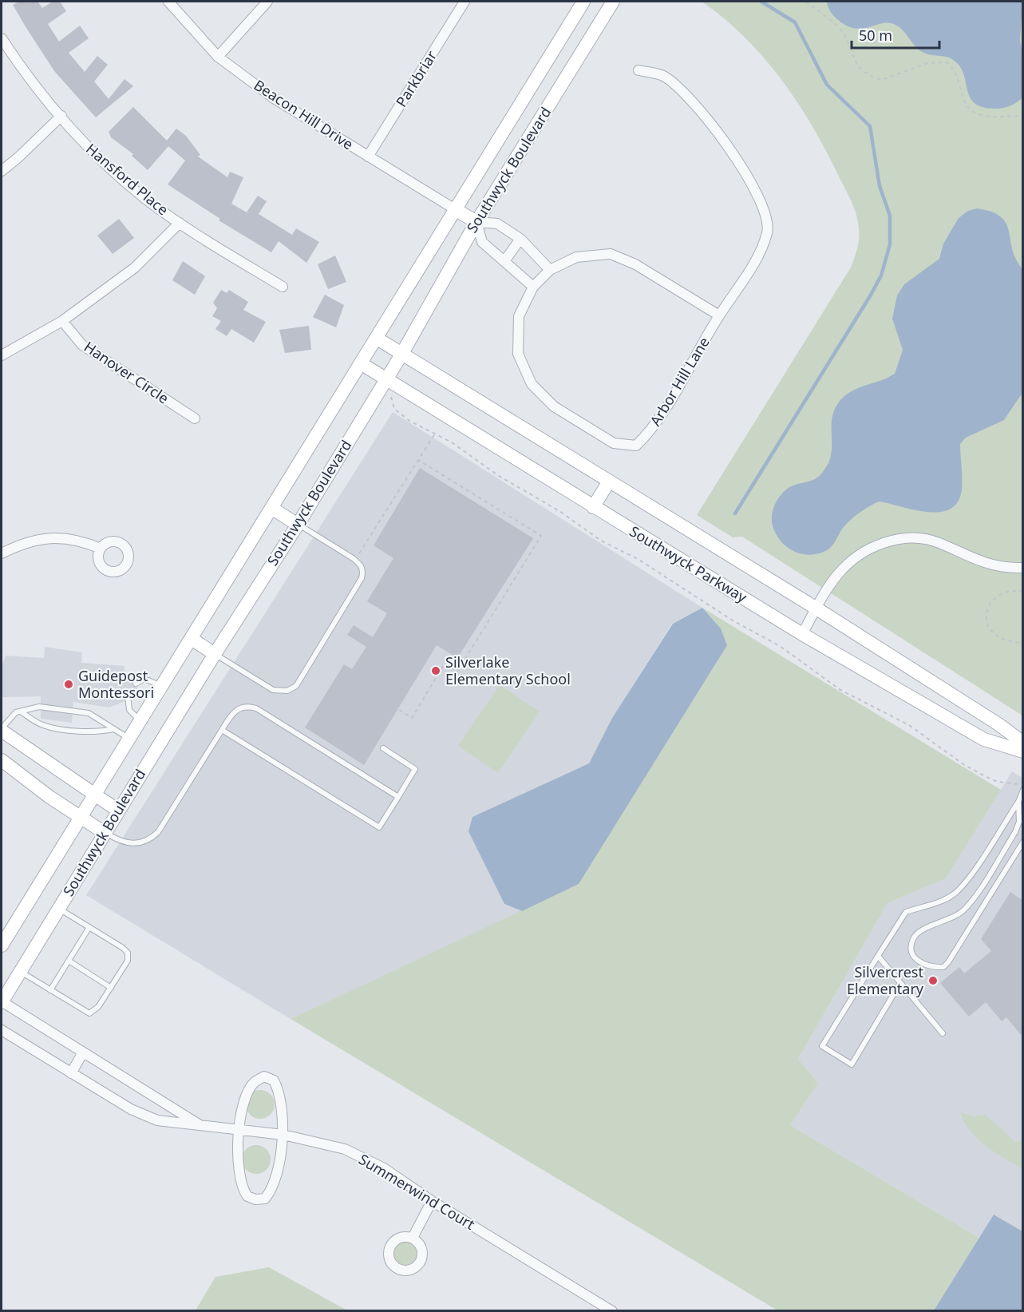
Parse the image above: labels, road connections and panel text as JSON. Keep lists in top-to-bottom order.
{
  "streets": {
    "street": [
      "Parkbriar",
      "Beacon Hill Drive",
      "Southwyck Boulevard",
      "Hansford Place",
      "Hanover Circle",
      "Arbor Hill Lane",
      "Southwyck Parkway",
      "Summerwind Court"
    ]
  },
  "crossings": [
    ["Parkbriar", "Beacon Hill Drive"],
    ["Beacon Hill Drive", "Southwyck Boulevard"],
    ["Southwyck Boulevard", "Southwyck Parkway"],
    ["Southwyck Boulevard", "Summerwind Court"]
  ],
  "places": ["Silverlake Elementary School", "Guidepost Montessori", "Silvercrest Elementary"],
  "scale_bar": "50 m"
}
